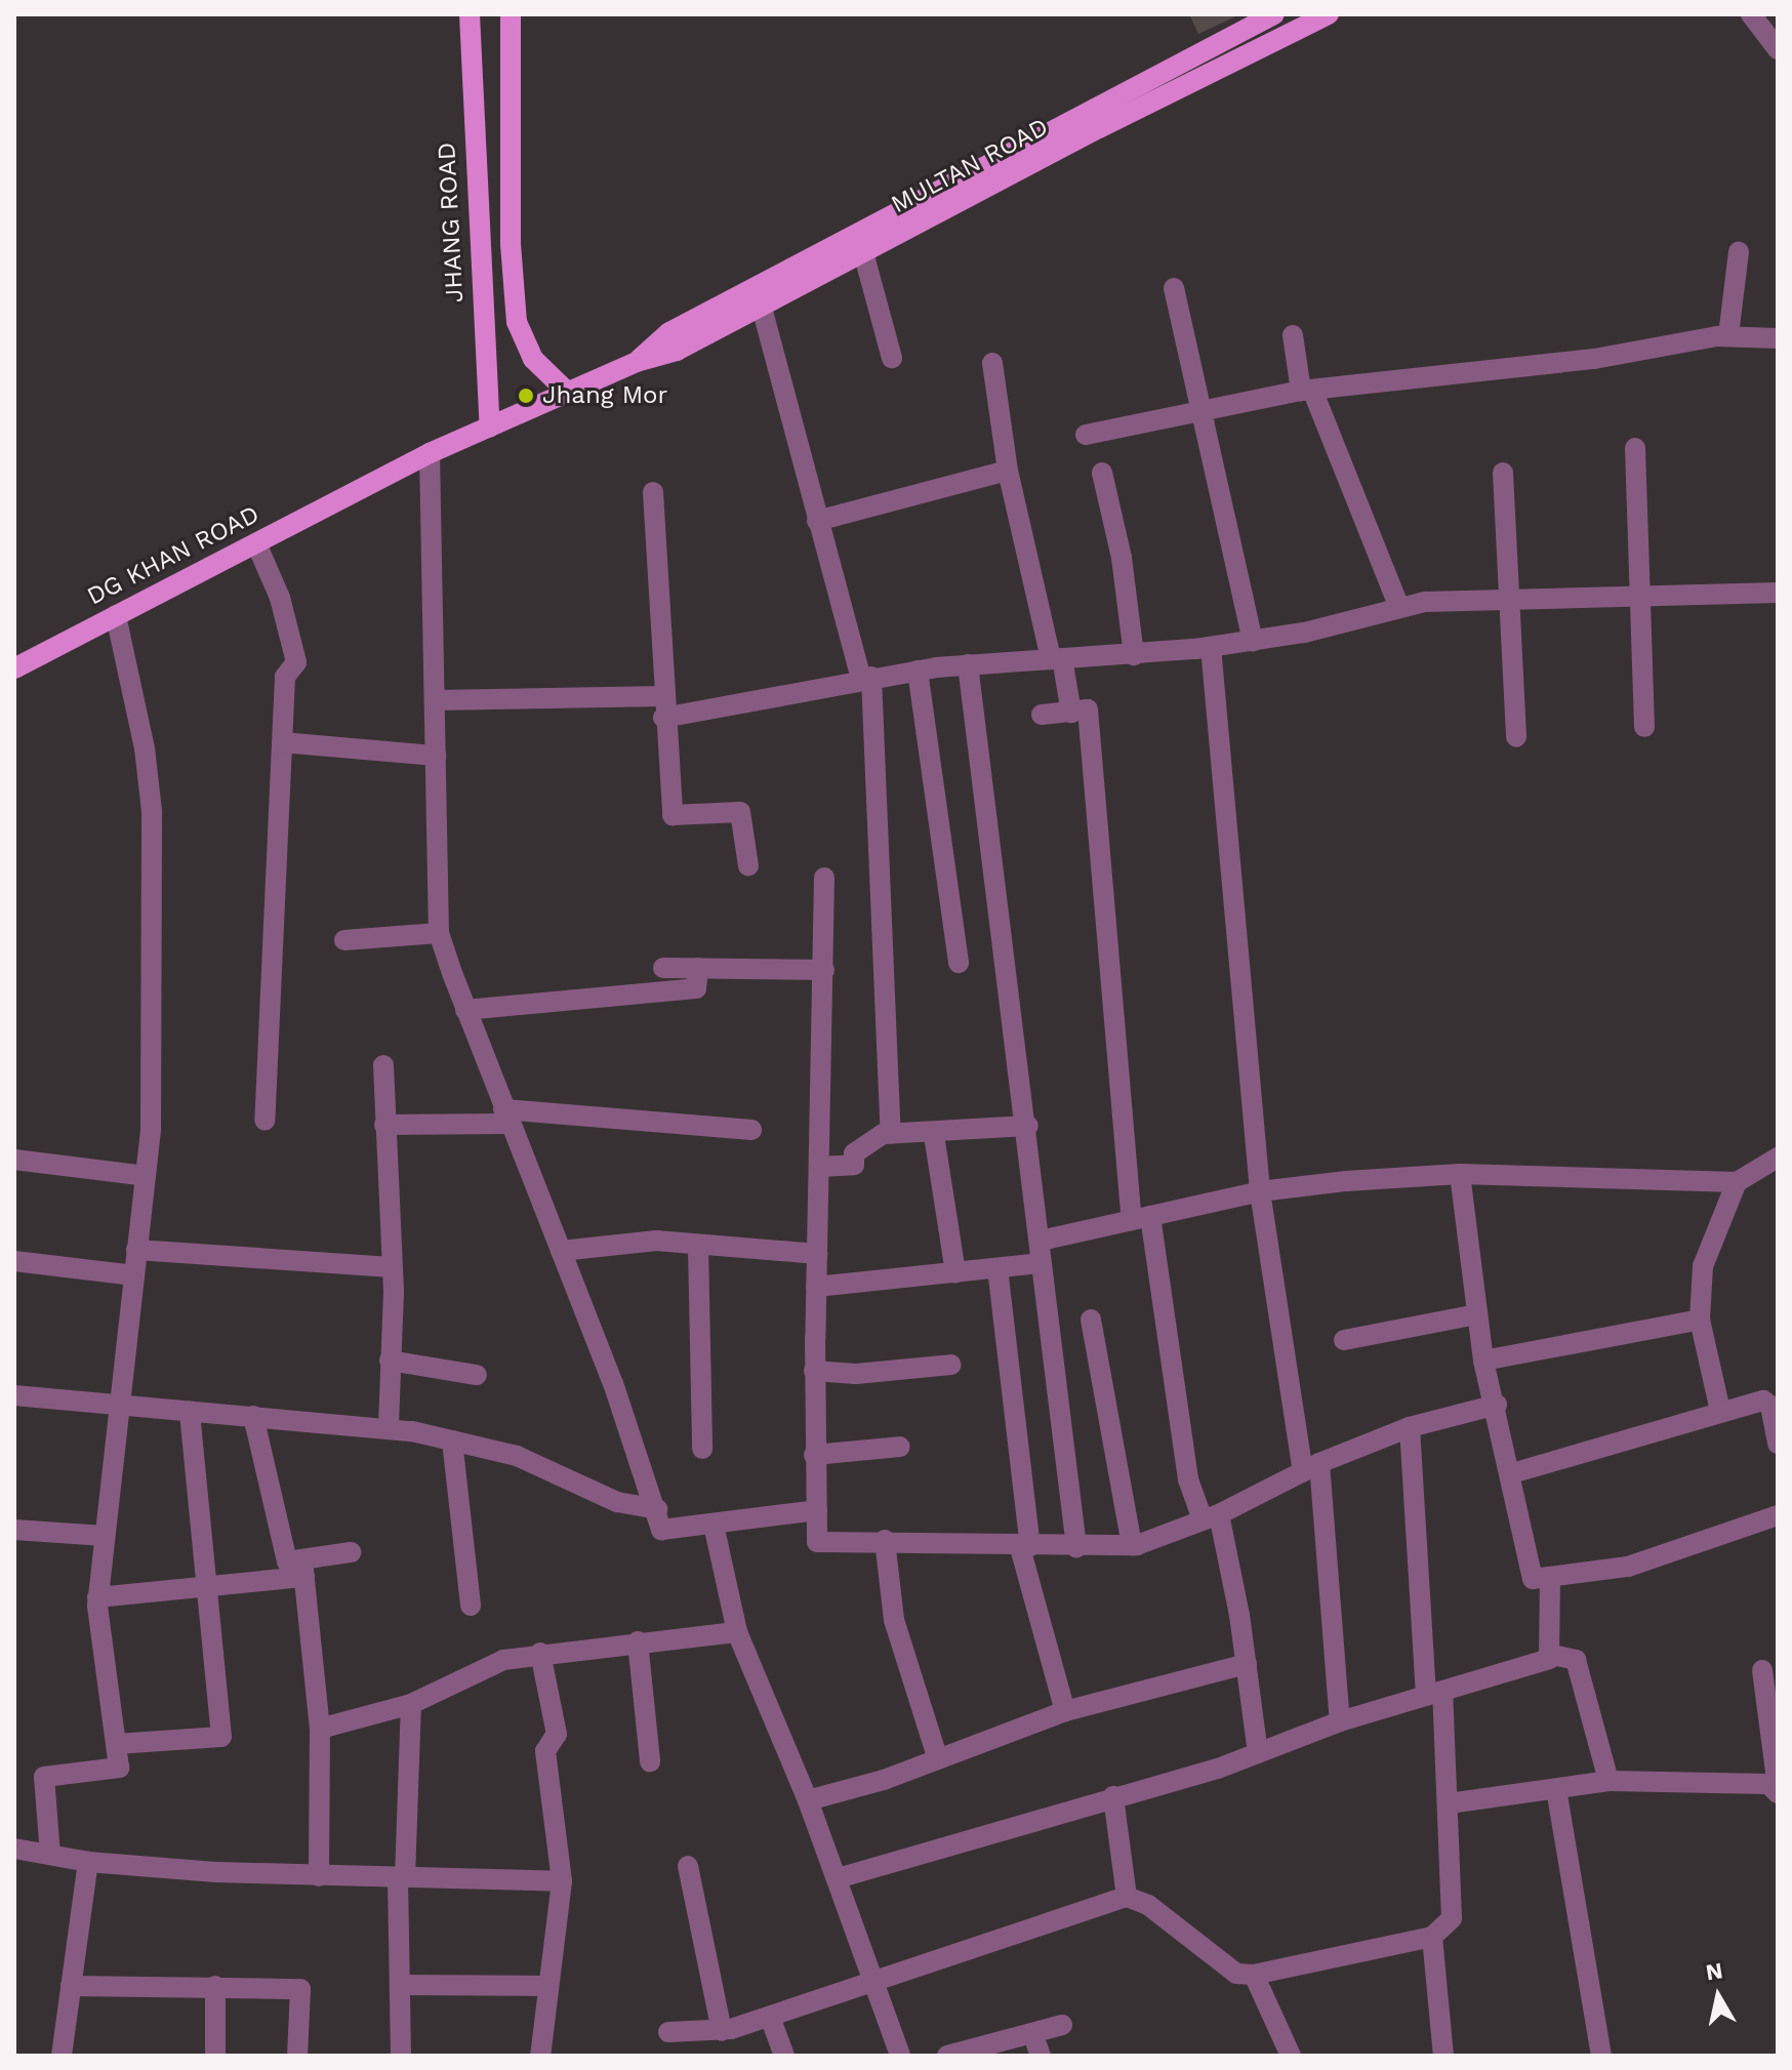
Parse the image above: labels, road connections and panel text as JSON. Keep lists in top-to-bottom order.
{
  "streets": {
    "main road": ["MULTAN ROAD", "JHANG ROAD", "DG KHAN ROAD"]
  },
  "crossings": [
    ["MULTAN ROAD", "JHANG ROAD"],
    ["MULTAN ROAD", "DG KHAN ROAD"]
  ],
  "places": ["Jhang Mor"],
  "north": "top"
}
